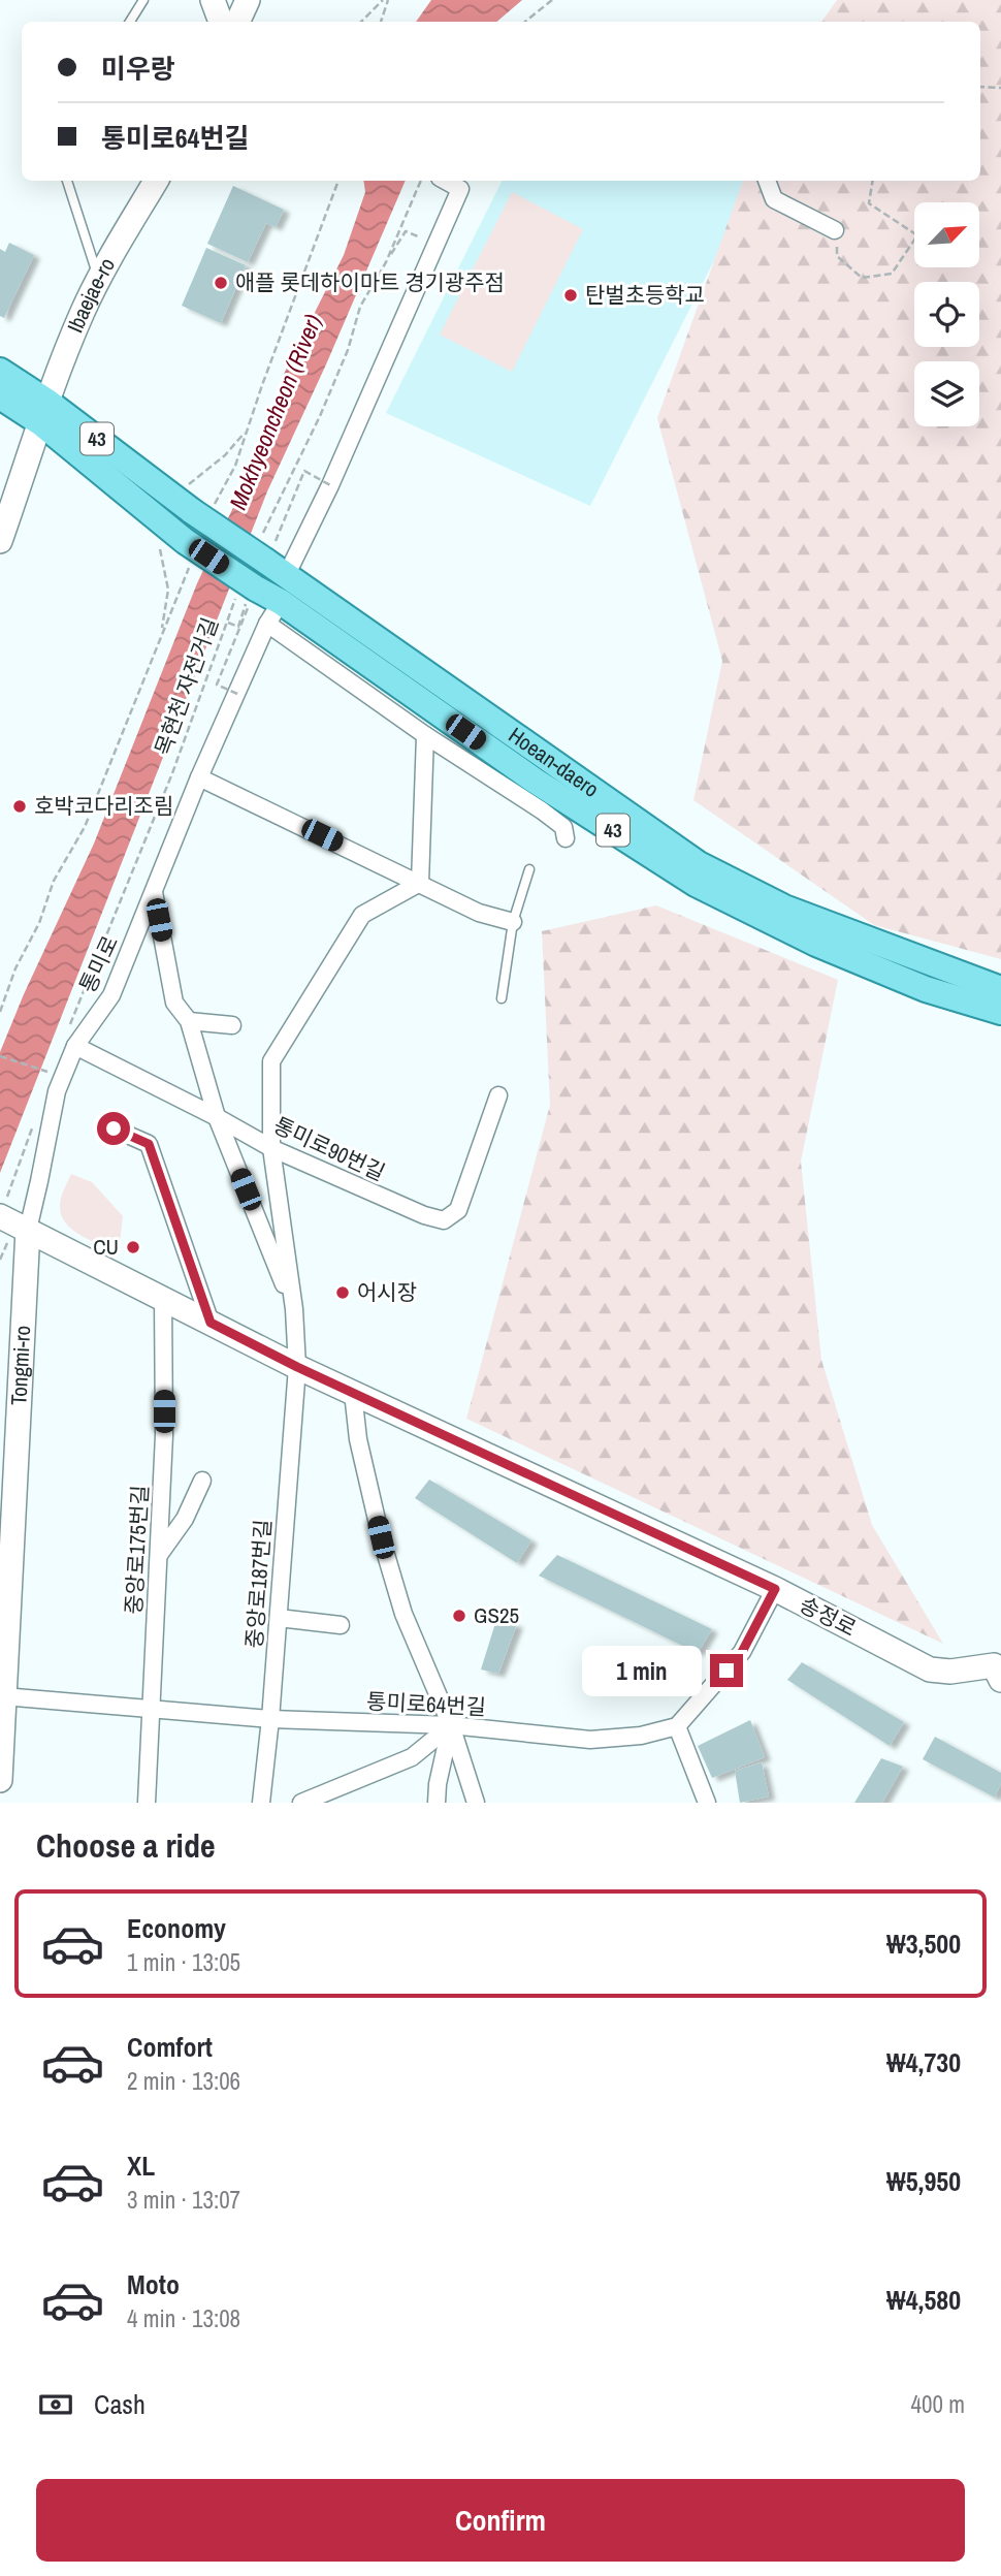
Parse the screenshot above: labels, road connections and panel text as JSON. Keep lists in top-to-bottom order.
{
  "streets": {
    "main road": [
      "Ibaejae-ro",
      "43",
      "Hoean-daero",
      "Tongmi-ro",
      "송정로"
    ],
    "street": [
      "통미로",
      "통미로90번길",
      "중앙로175번길",
      "중앙로187번길",
      "통미로64번길"
    ],
    "path": ["목현천 자전거길"]
  },
  "crossings": [
    ["Ibaejae-ro", "Hoean-daero"],
    ["43", "목현천 자전거길"],
    ["43", "Hoean-daero"],
    ["목현천 자전거길", "Hoean-daero"],
    ["Hoean-daero", "통미로"],
    ["통미로", "통미로90번길"],
    ["통미로", "Tongmi-ro"],
    ["통미로", "송정로"],
    ["Tongmi-ro", "송정로"],
    ["Tongmi-ro", "통미로64번길"],
    ["중앙로175번길", "송정로"],
    ["중앙로175번길", "통미로64번길"],
    ["중앙로187번길", "송정로"],
    ["중앙로187번길", "통미로64번길"]
  ],
  "water": ["Mokhyeoncheon (River)"],
  "places": [
    "애플 롯데하이마트 경기광주점",
    "탄벌초등학교",
    "호박코다리조림",
    "CU",
    "어시장",
    "GS25"
  ],
  "north": "top right",
  "page": {
    "banner": ["미우랑", "통미로64번길"],
    "bubble": "1 min",
    "heading": "Choose a ride",
    "list": [
      {
        "name": "Economy",
        "note": "1 min · 13:05",
        "value": "₩3,500"
      },
      {
        "name": "Comfort",
        "note": "2 min · 13:06",
        "value": "₩4,730"
      },
      {
        "name": "XL",
        "note": "3 min · 13:07",
        "value": "₩5,950"
      },
      {
        "name": "Moto",
        "note": "4 min · 13:08",
        "value": "₩4,580"
      }
    ],
    "pay": ["Cash", "400 m"],
    "buttons": "Confirm"
  }
}
